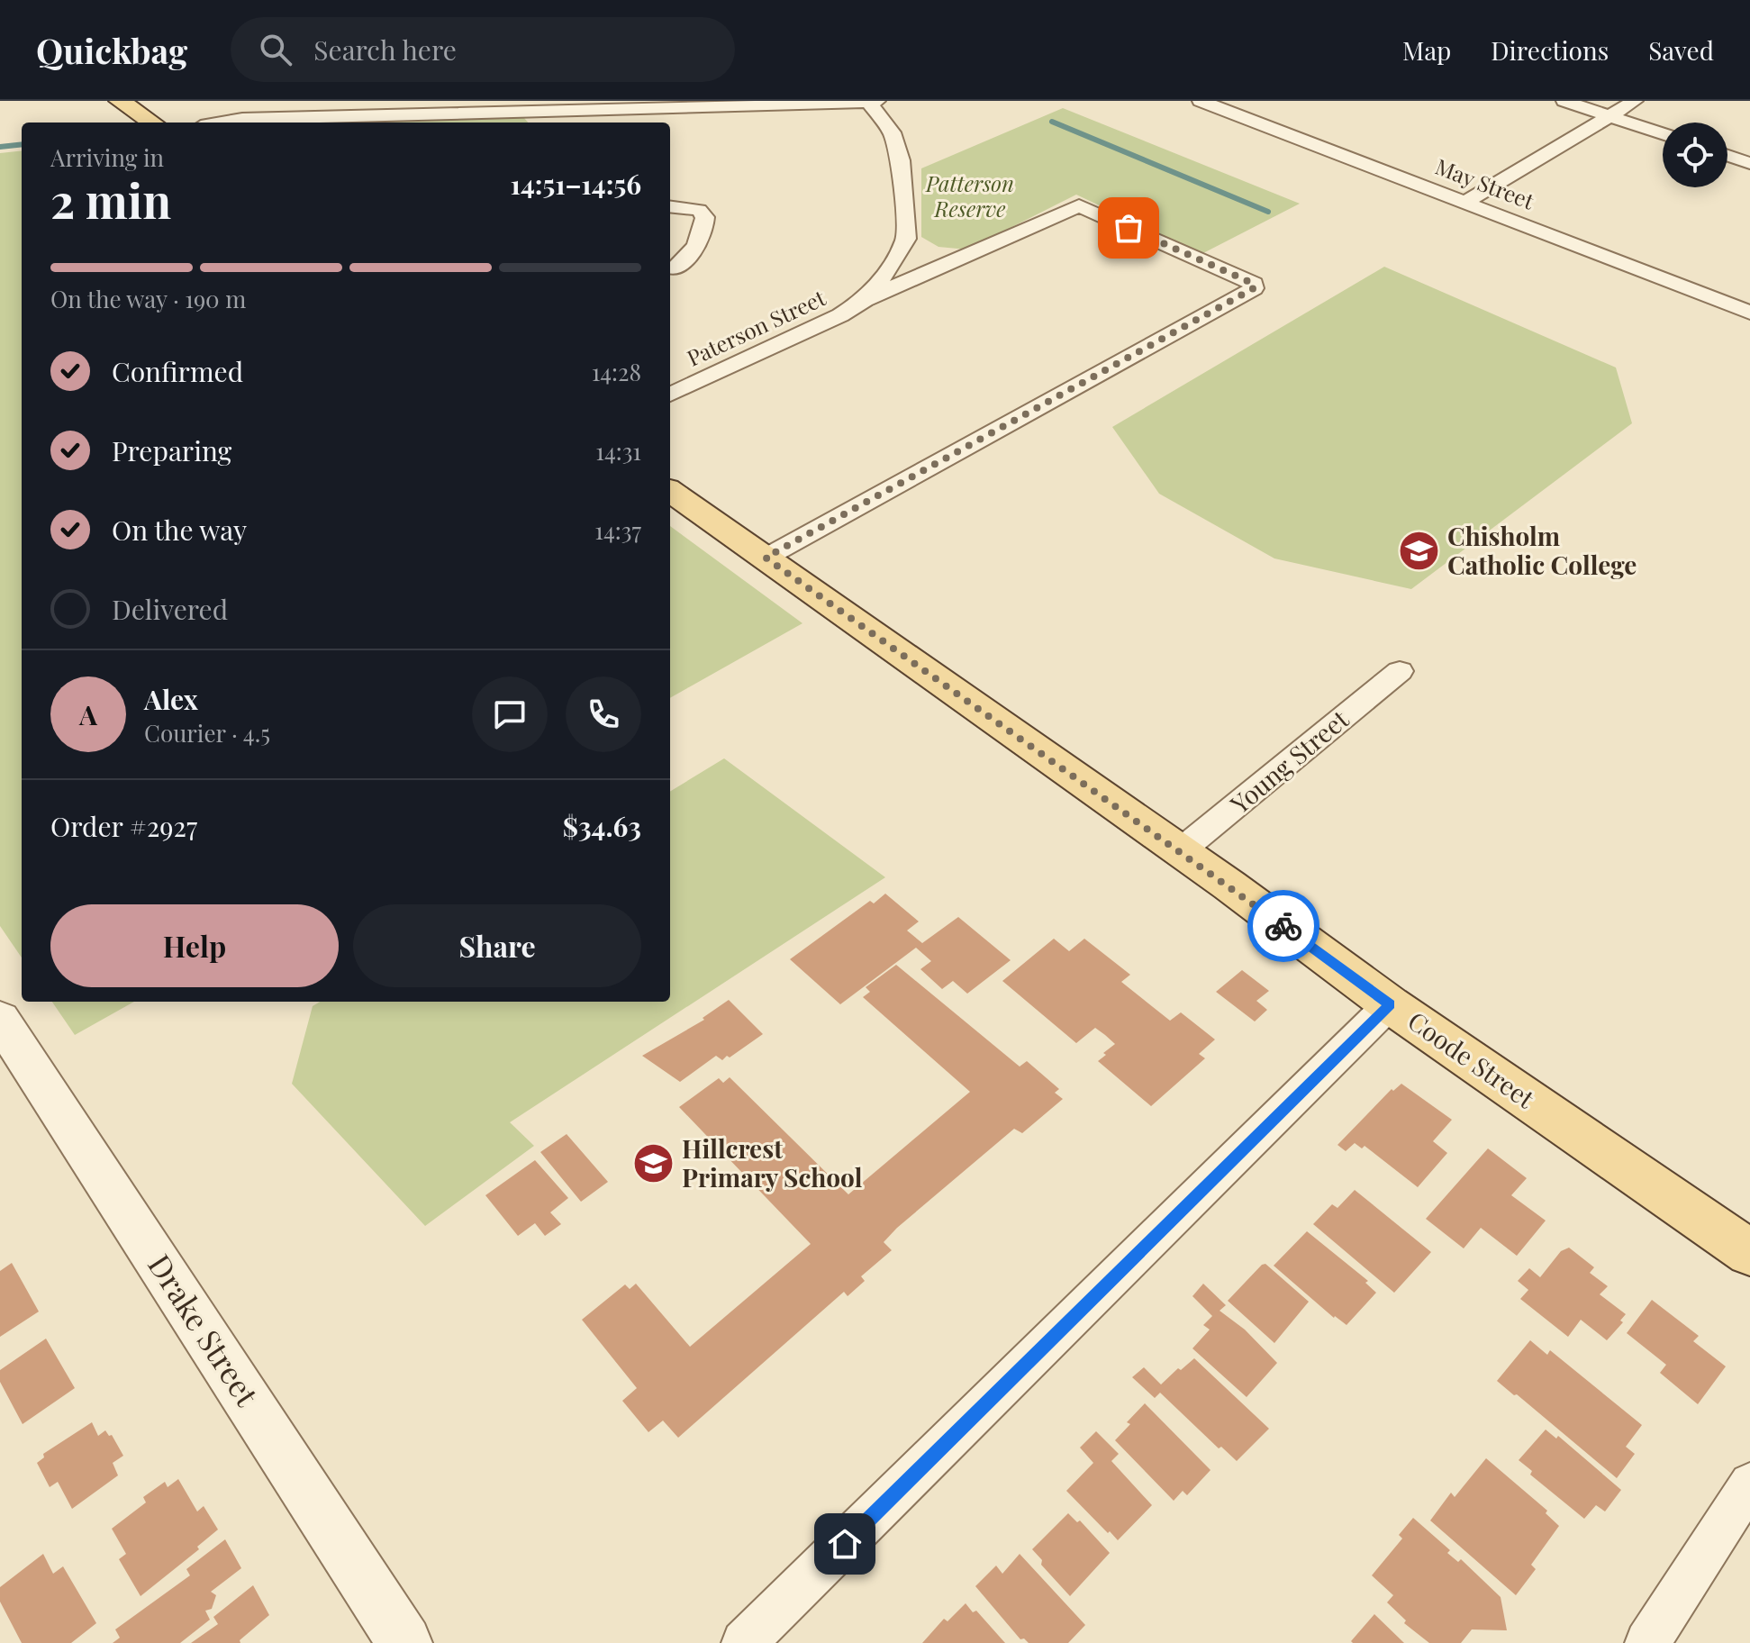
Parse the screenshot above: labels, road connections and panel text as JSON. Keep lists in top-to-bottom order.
{
  "streets": {
    "main road": ["Coode Street"],
    "street": [
      "May Street",
      "Paterson Street",
      "Young Street",
      "Drake Street"
    ]
  },
  "crossings": [
    ["Paterson Street", "Coode Street"],
    ["Young Street", "Coode Street"]
  ],
  "parks": ["Patterson Reserve"],
  "places": {
    "school or university": ["Chisholm Catholic College", "Hillcrest Primary School"]
  },
  "page": {
    "header": "Quickbag",
    "search": "Search here",
    "nav": ["Map", "Directions", "Saved"],
    "heading": ["2 min", "Arriving in", "14:51–14:56"],
    "panel": [
      "Alex",
      "Courier · 4.5",
      "Order #2927",
      "$34.63"
    ],
    "bar": "On the way · 190 m",
    "list": [
      ["Confirmed", "14:28"],
      ["Preparing", "14:31"],
      ["On the way", "14:37"],
      "Delivered"
    ],
    "round": "A",
    "buttons": ["Help", "Share"]
  }
}
